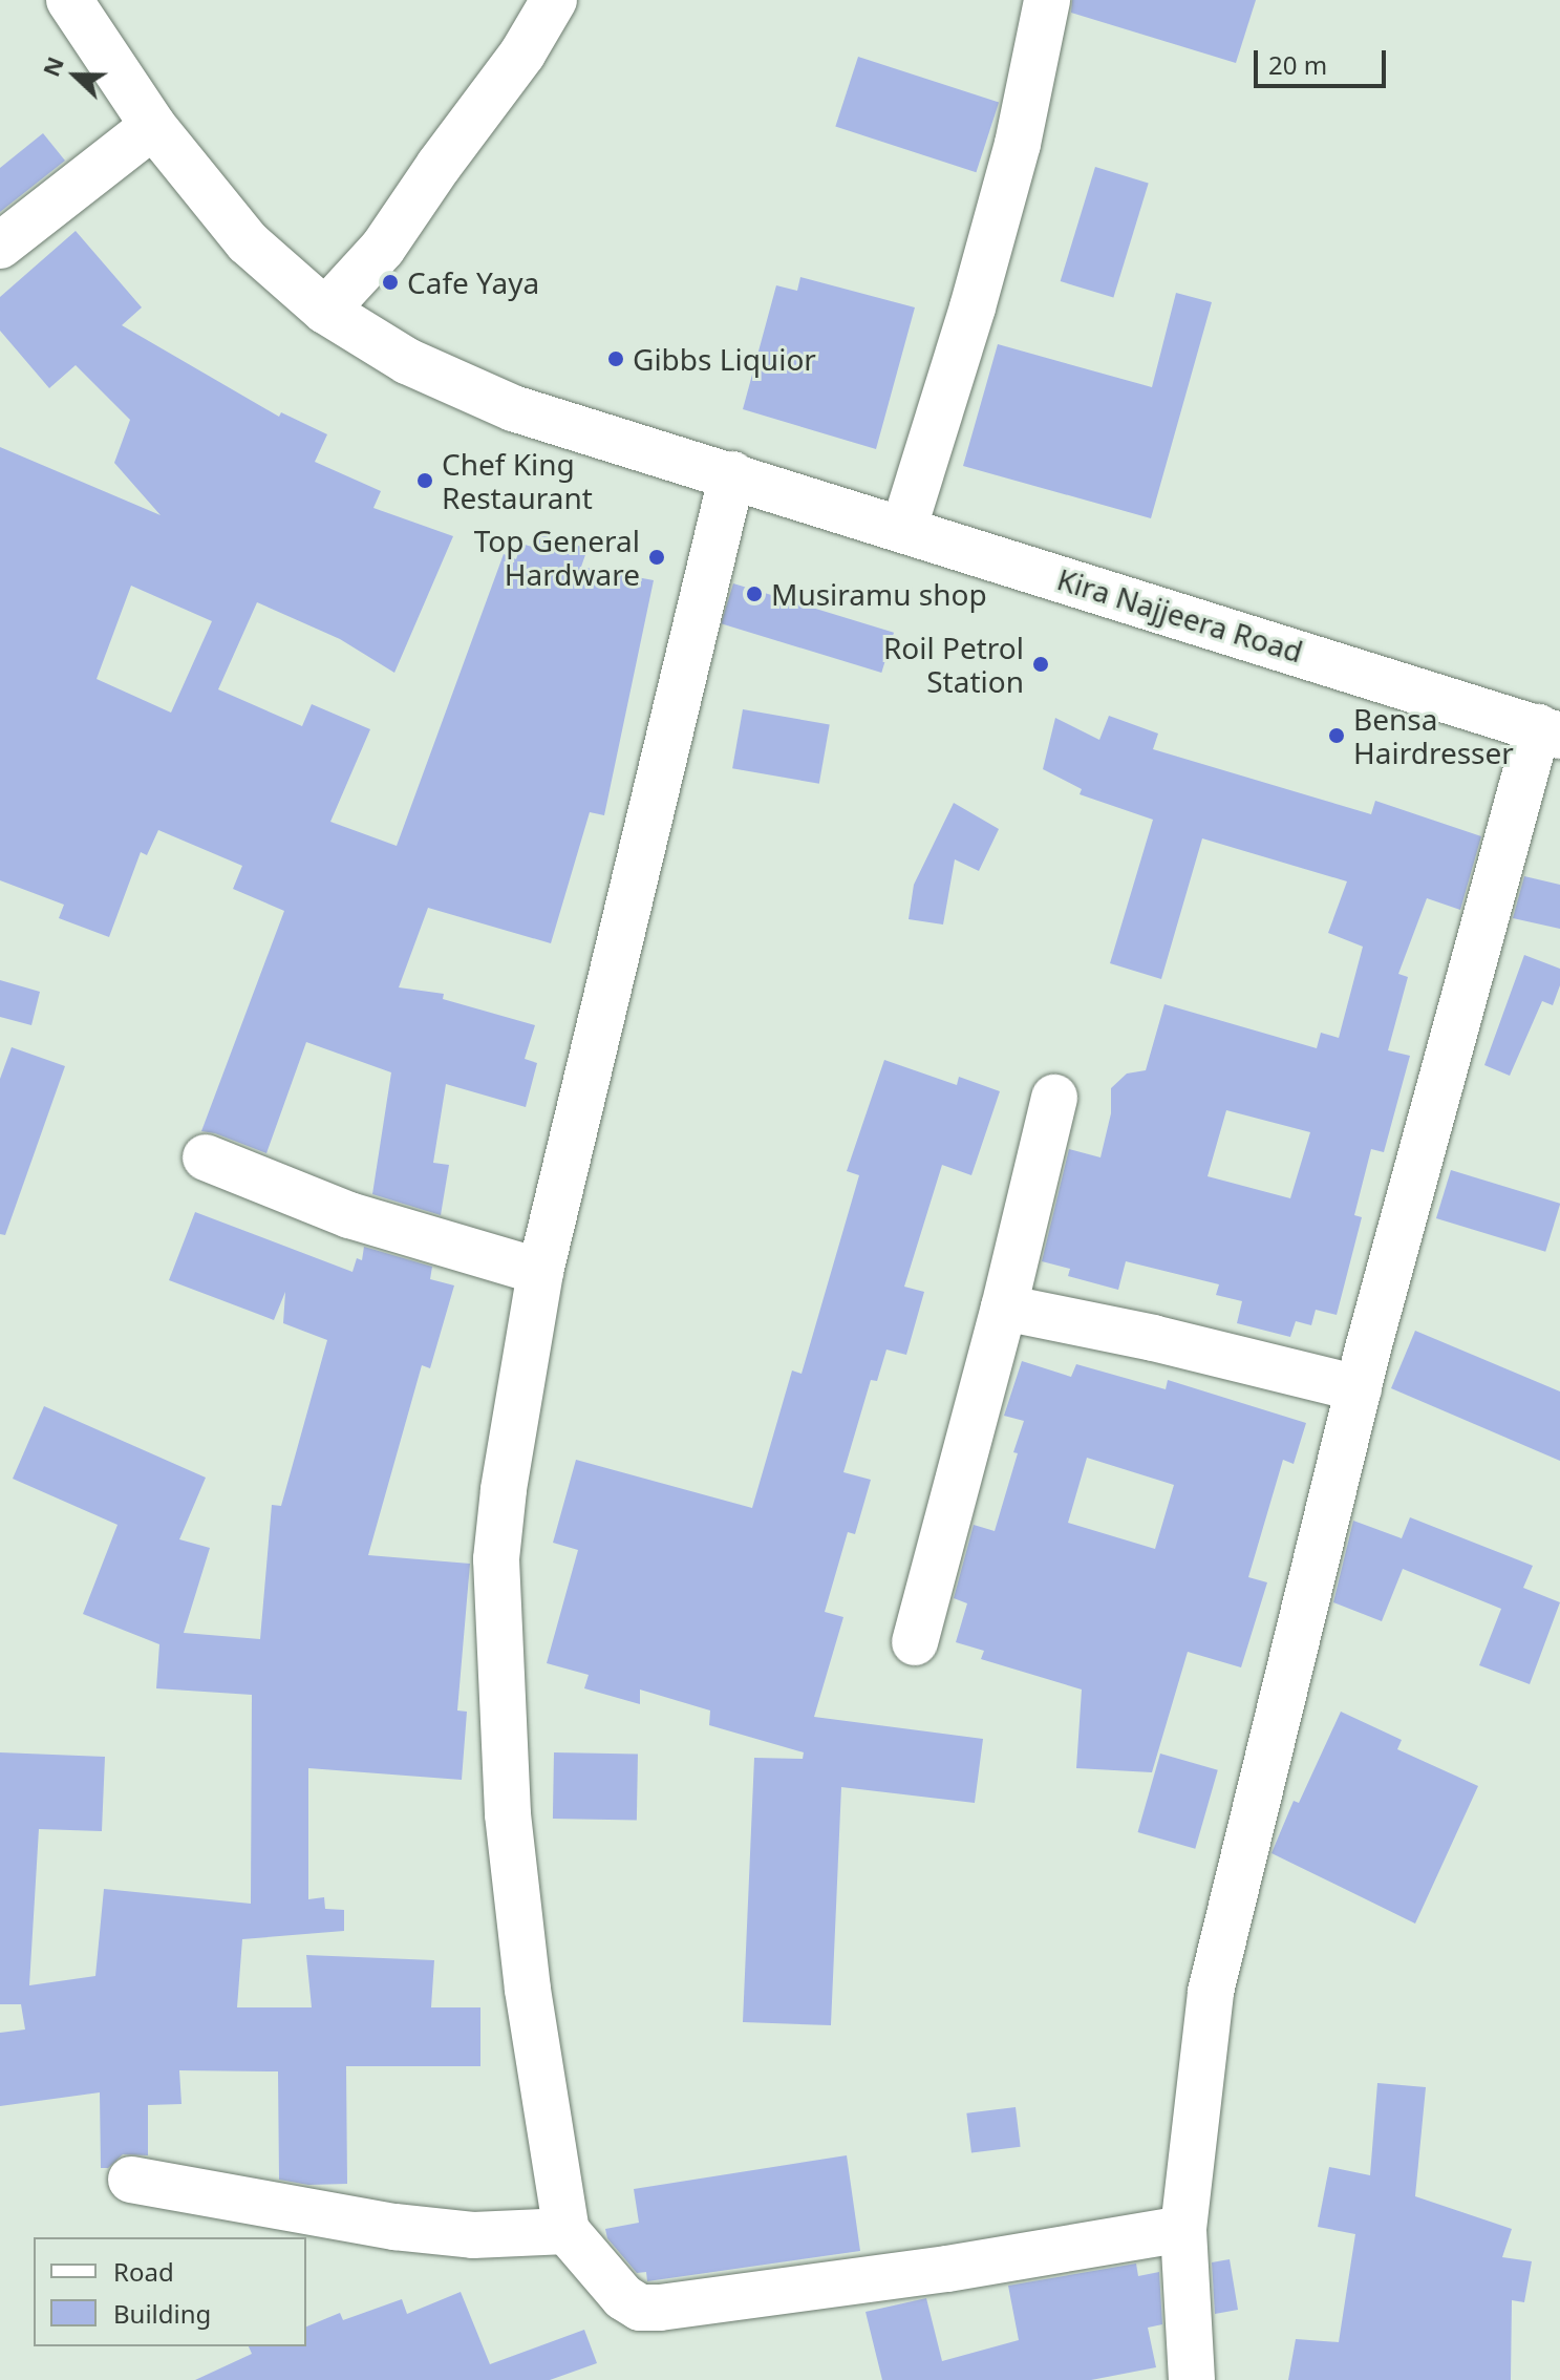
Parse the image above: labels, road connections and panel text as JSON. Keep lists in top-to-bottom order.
{
  "streets": {
    "street": ["Kira Najjeera Road"]
  },
  "places": [
    "Cafe Yaya",
    "Gibbs Liquior",
    "Chef King Restaurant",
    "Top General Hardware",
    "Musiramu shop",
    "Roil Petrol Station",
    "Bensa Hairdresser"
  ],
  "legend": ["Road", "Building"],
  "scale_bar": "20 m",
  "north": "left"
}
